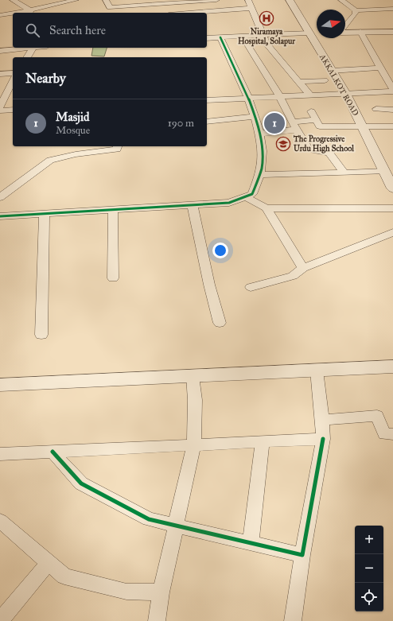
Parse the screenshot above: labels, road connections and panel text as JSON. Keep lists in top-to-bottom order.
{
  "streets": {
    "street": ["AKKALKOT ROAD"]
  },
  "places": {
    "hospital": ["Niramaya Hospital, Solapur"],
    "school or university": ["The Progressive Urdu High School"]
  },
  "north": "right",
  "page": {
    "search": "Search here",
    "heading": "Nearby",
    "list": [
      {
        "mark": "1",
        "name": "Masjid",
        "note": "Mosque",
        "value": "190 m"
      }
    ],
    "pins": "1",
    "map_buttons": ["+", "−"]
  }
}
